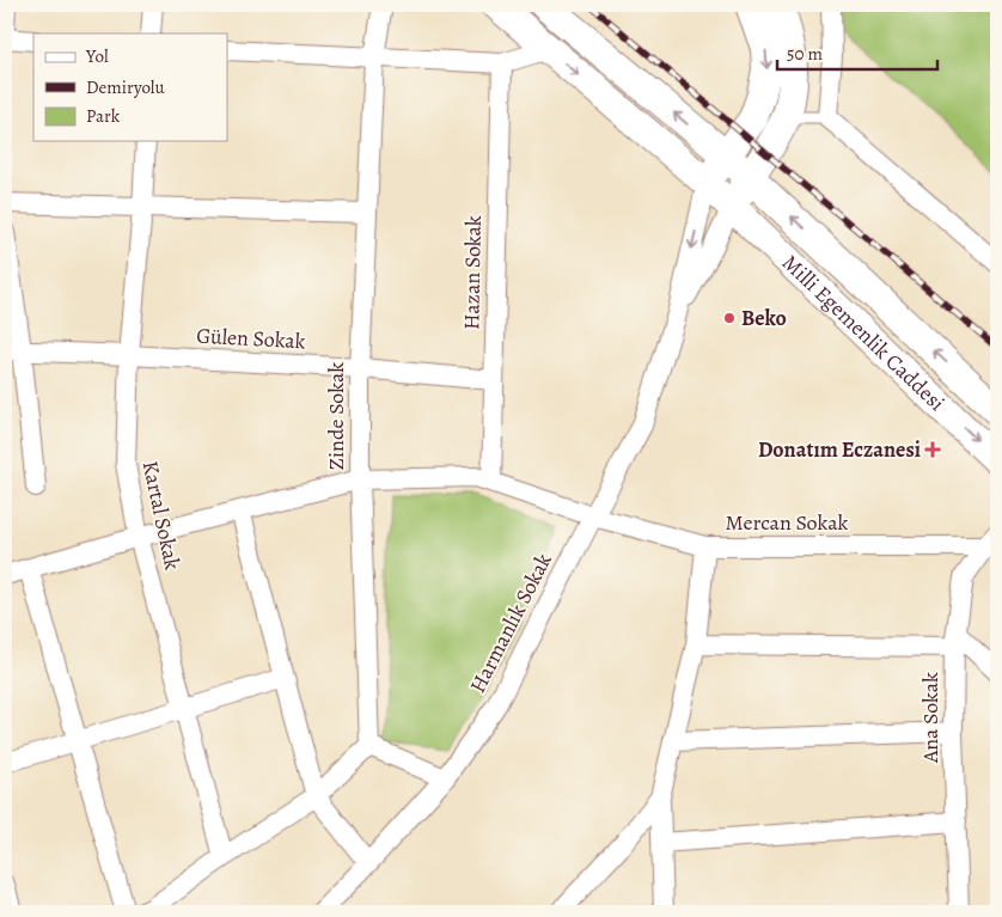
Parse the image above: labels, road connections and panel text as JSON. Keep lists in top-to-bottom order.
{
  "streets": {
    "main road": ["Milli Egemenlik Caddesi"],
    "street": [
      "Hazan Sokak",
      "Gülen Sokak",
      "Zinde Sokak",
      "Kartal Sokak",
      "Mercan Sokak",
      "Harmanlık Sokak",
      "Ana Sokak"
    ]
  },
  "crossings": [
    ["Hazan Sokak", "Gülen Sokak"],
    ["Hazan Sokak", "Mercan Sokak"],
    ["Milli Egemenlik Caddesi", "Harmanlık Sokak"],
    ["Gülen Sokak", "Zinde Sokak"],
    ["Gülen Sokak", "Kartal Sokak"],
    ["Zinde Sokak", "Mercan Sokak"],
    ["Kartal Sokak", "Mercan Sokak"],
    ["Mercan Sokak", "Harmanlık Sokak"],
    ["Mercan Sokak", "Ana Sokak"]
  ],
  "places": {
    "other": ["Beko"],
    "health": ["Donatım Eczanesi"]
  },
  "legend": ["Yol", "Demiryolu", "Park"],
  "scale_bar": "50 m"
}
